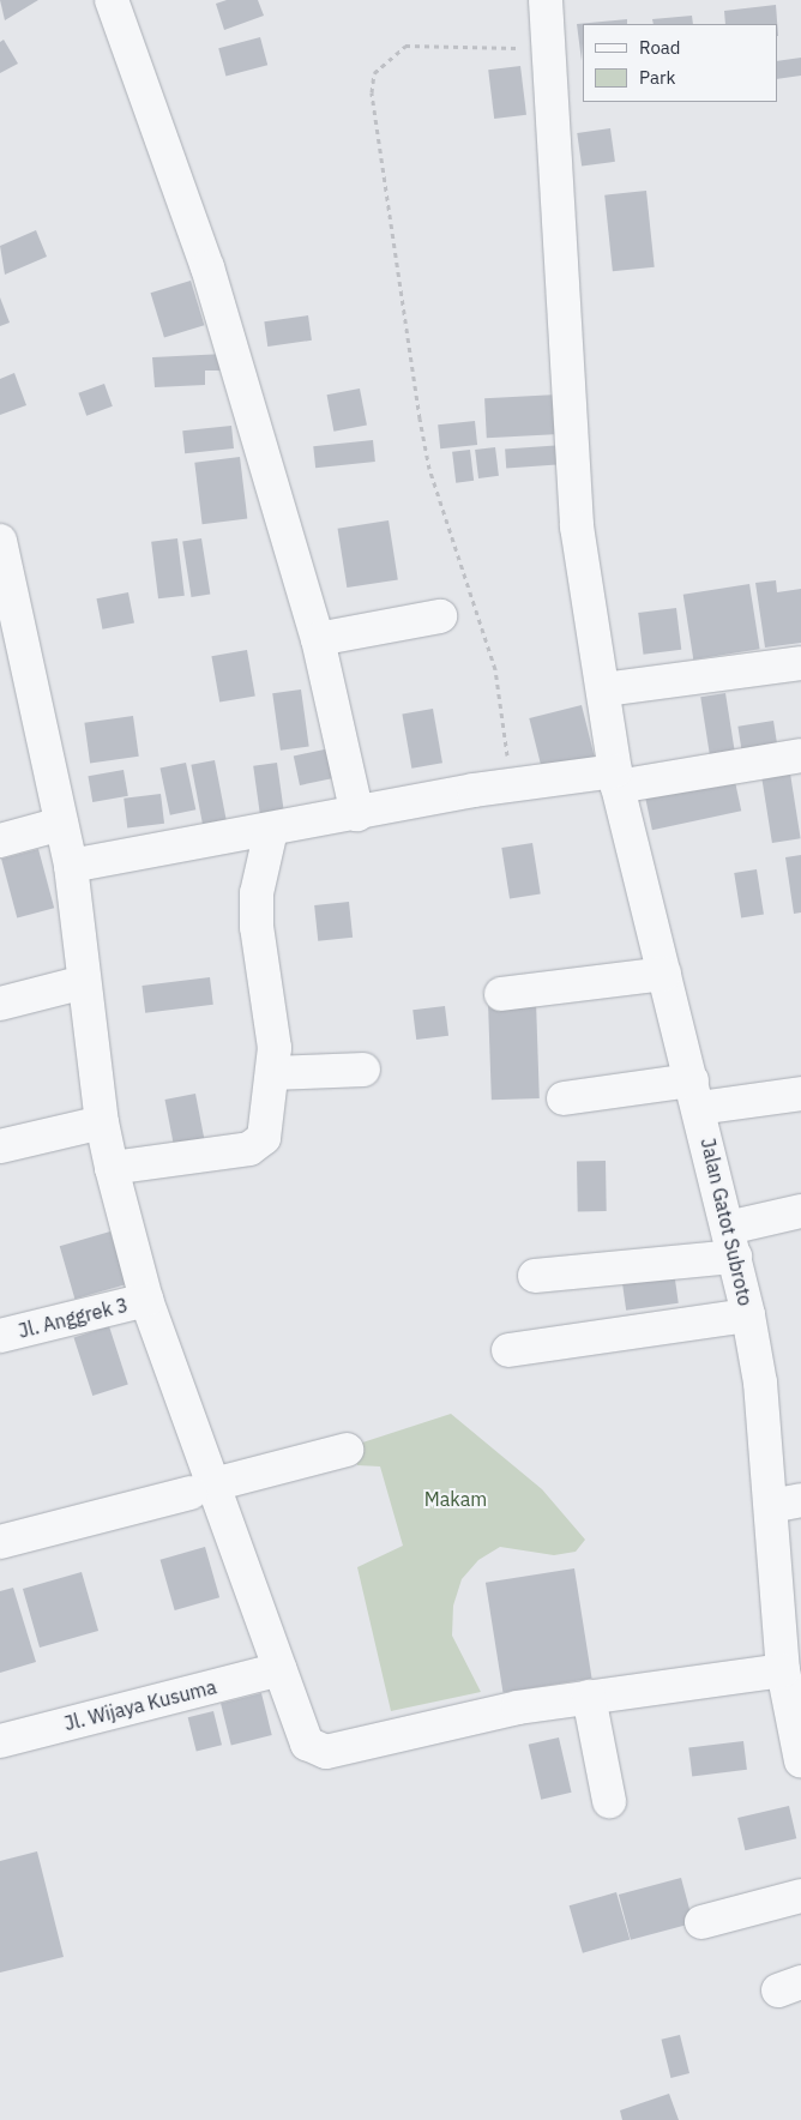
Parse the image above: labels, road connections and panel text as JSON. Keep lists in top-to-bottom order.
{
  "streets": {
    "street": ["Jalan Gatot Subroto", "Jl. Anggrek 3", "Jl. Wijaya Kusuma"]
  },
  "parks": ["Makam"],
  "legend": ["Road", "Park"]
}
